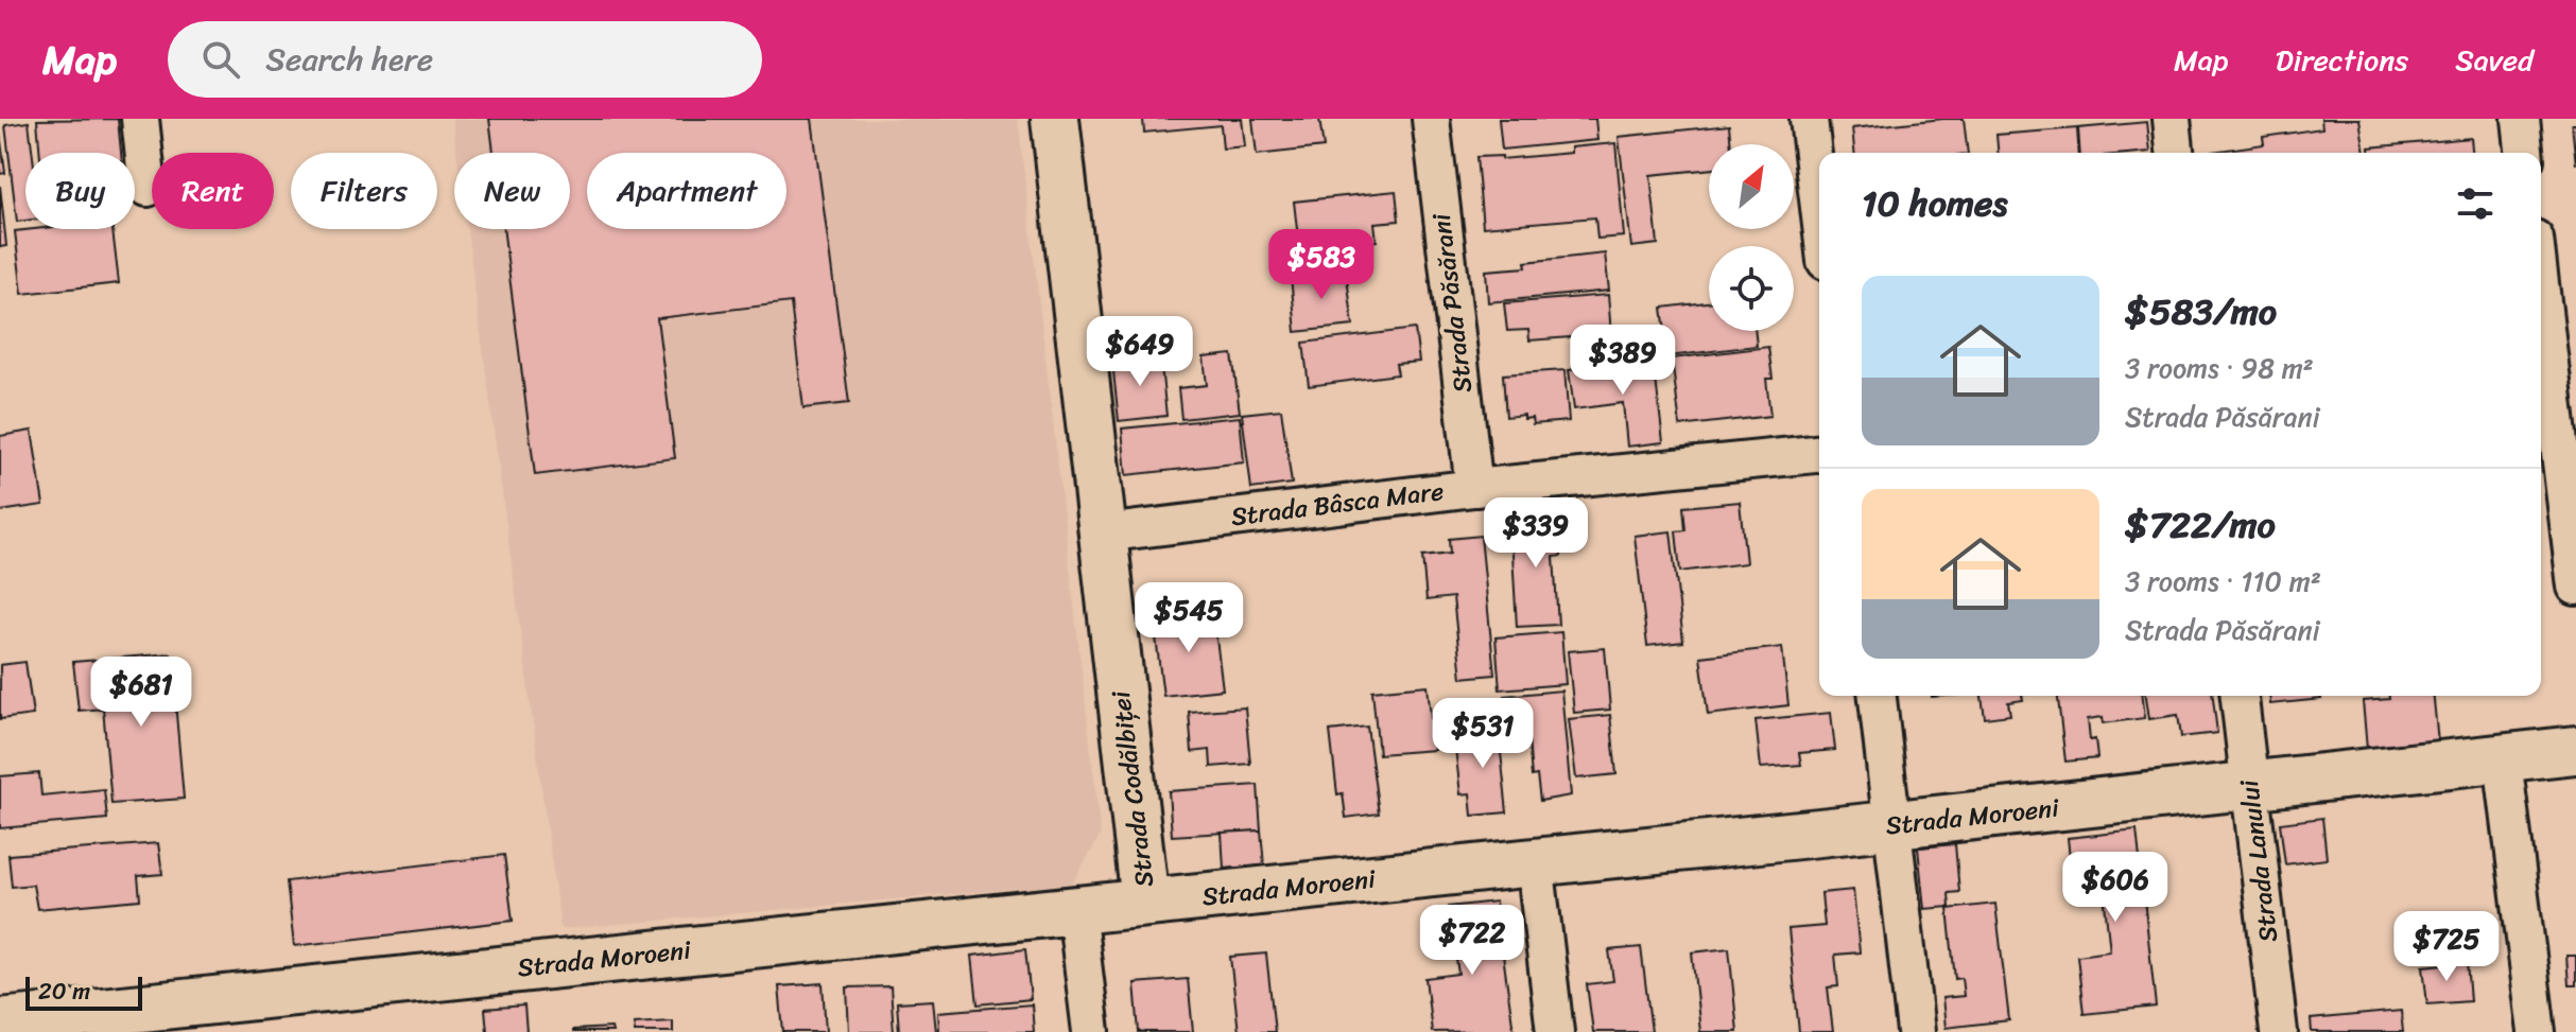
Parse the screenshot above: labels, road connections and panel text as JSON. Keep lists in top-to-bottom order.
{
  "streets": {
    "street": [
      "Strada Păsărani",
      "Strada Bâsca Mare",
      "Strada Codălbiței",
      "Strada Moroeni",
      "Strada Lanului"
    ]
  },
  "crossings": [
    ["Strada Păsărani", "Strada Bâsca Mare"],
    ["Strada Bâsca Mare", "Strada Codălbiței"],
    ["Strada Codălbiței", "Strada Moroeni"],
    ["Strada Moroeni", "Strada Lanului"]
  ],
  "scale_bar": "20 m",
  "north": "top right",
  "page": {
    "header": "Map",
    "search": "Search here",
    "nav": ["Map", "Directions", "Saved"],
    "chip": [
      "Buy",
      "Rent",
      "Filters",
      "New",
      "Apartment"
    ],
    "heading": "10 homes",
    "price": [
      "$583",
      "$649",
      "$389",
      "$339",
      "$545",
      "$681",
      "$531",
      "$606",
      "$722",
      "$725"
    ],
    "list": [
      {
        "name": "$583/mo",
        "note": "3 rooms · 98 m² · Strada Păsărani"
      },
      {
        "name": "$722/mo",
        "note": "3 rooms · 110 m² · Strada Păsărani"
      }
    ],
    "scale": "20 m"
  }
}
